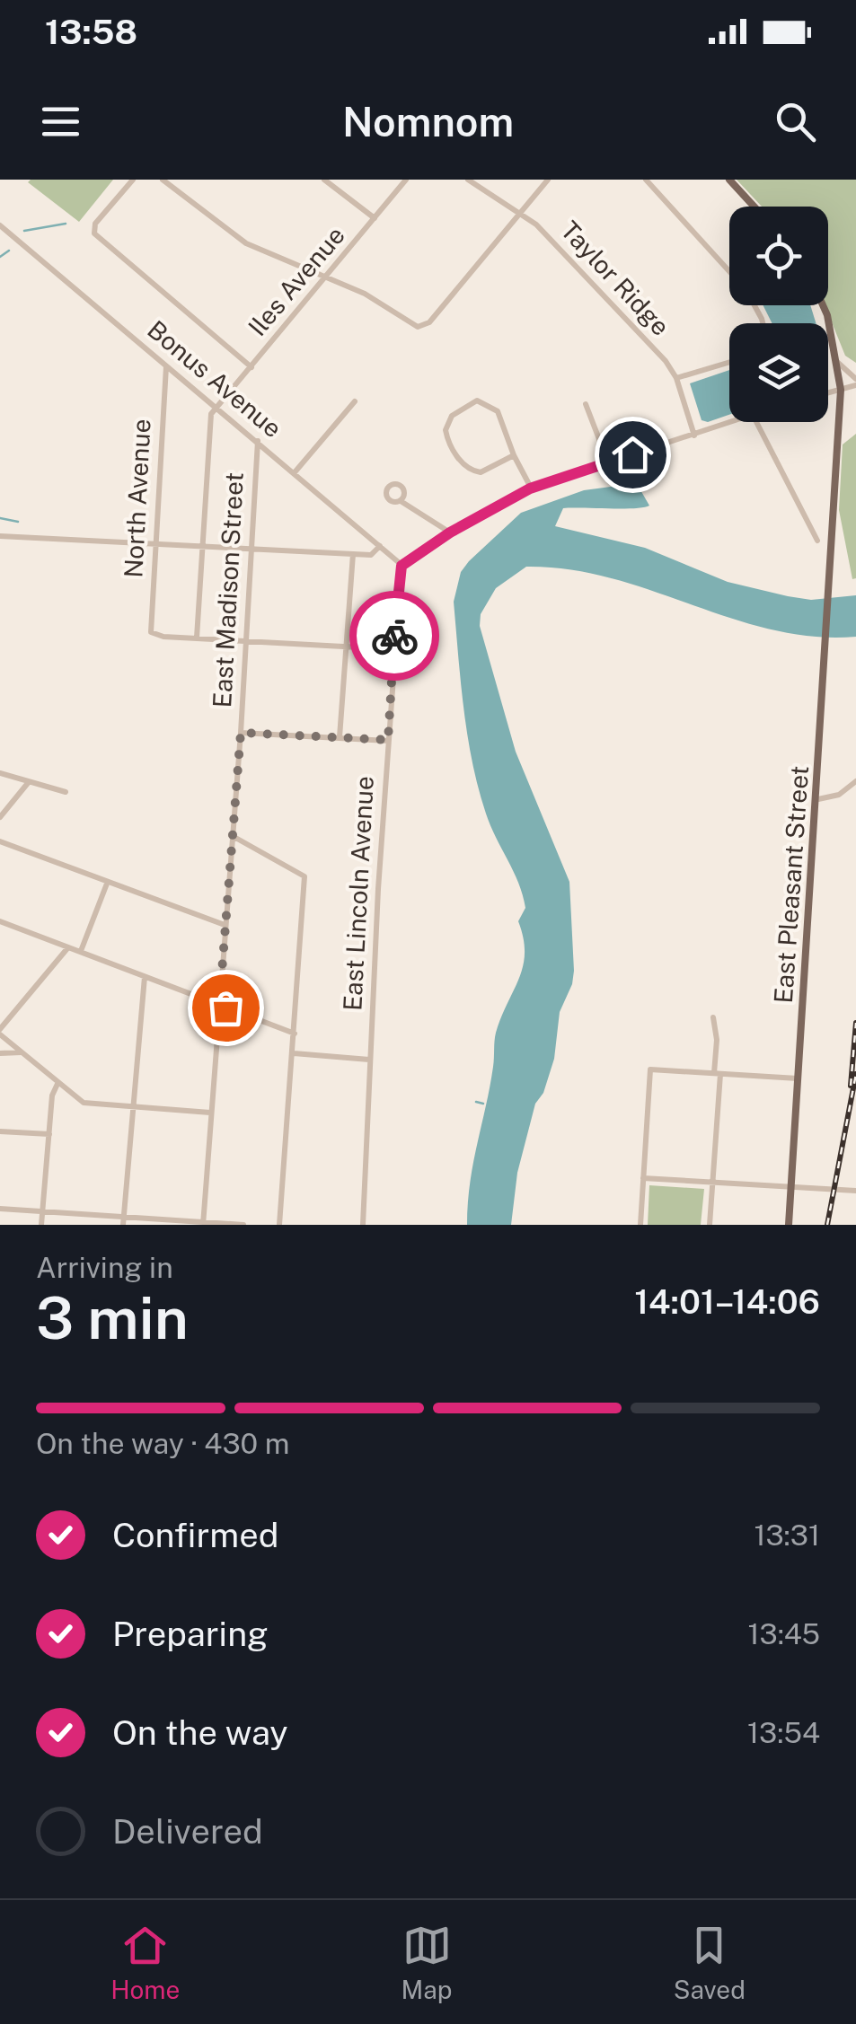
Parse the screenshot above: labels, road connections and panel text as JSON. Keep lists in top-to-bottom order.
{
  "streets": {
    "main road": ["East Pleasant Street"],
    "street": [
      "Taylor Ridge",
      "Iles Avenue",
      "Bonus Avenue",
      "North Avenue",
      "East Madison Street",
      "East Lincoln Avenue"
    ]
  },
  "crossings": [
    ["Iles Avenue", "Bonus Avenue"],
    ["Bonus Avenue", "North Avenue"],
    ["Bonus Avenue", "East Madison Street"],
    ["Bonus Avenue", "East Lincoln Avenue"]
  ],
  "page": {
    "status": "13:58",
    "header": "Nomnom",
    "heading": ["3 min", "Arriving in", "14:01–14:06"],
    "bar": "On the way · 430 m",
    "list": [
      ["Confirmed", "13:31"],
      ["Preparing", "13:45"],
      ["On the way", "13:54"],
      "Delivered"
    ],
    "tabs": ["Home", "Map", "Saved"]
  }
}
